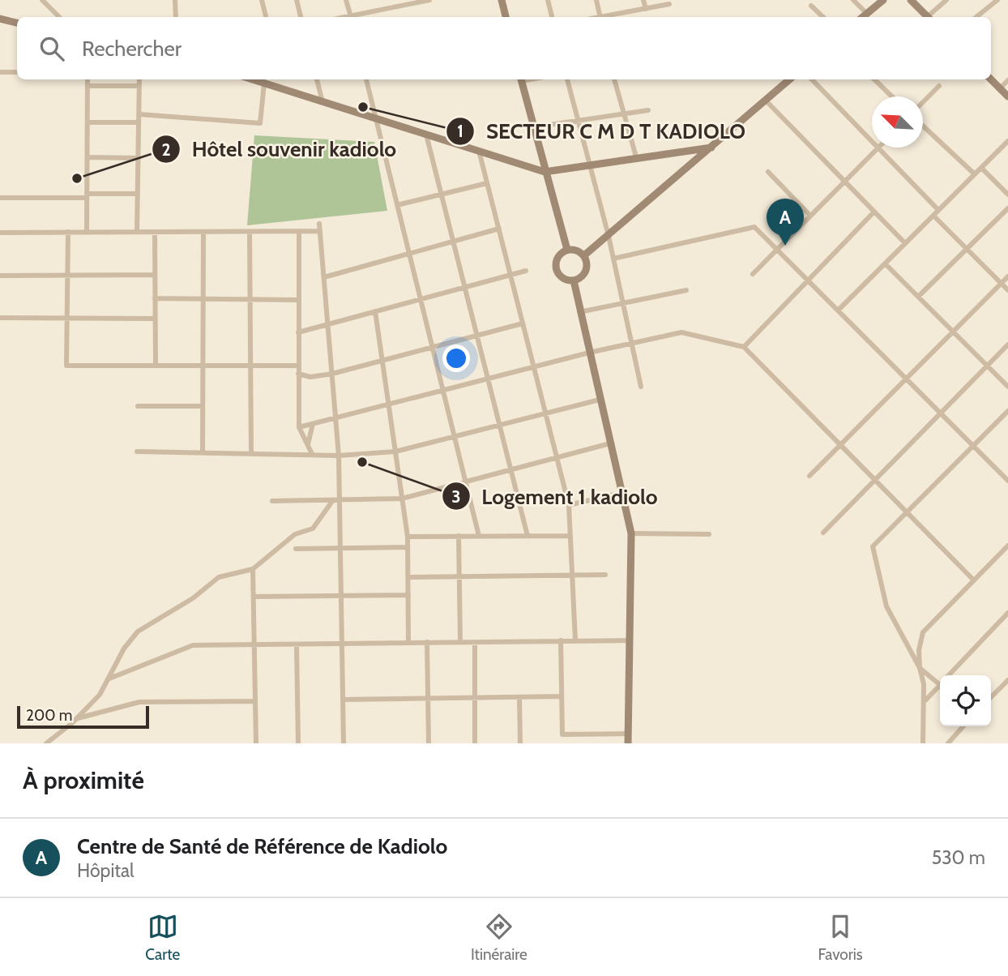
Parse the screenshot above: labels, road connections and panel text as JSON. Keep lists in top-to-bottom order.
{
  "places": ["SECTEUR C M D T KADIOLO", "Hôtel souvenir kadiolo", "Logement 1 kadiolo"],
  "scale_bar": "200 m",
  "north": "top left",
  "page": {
    "search": "Rechercher",
    "pins": "A",
    "scale": "200 m",
    "heading": "À proximité",
    "list": [
      {
        "mark": "A",
        "name": "Centre de Santé de Référence de Kadiolo",
        "note": "Hôpital",
        "value": "530 m"
      }
    ],
    "nav": ["Carte", "Itinéraire", "Favoris"]
  }
}
